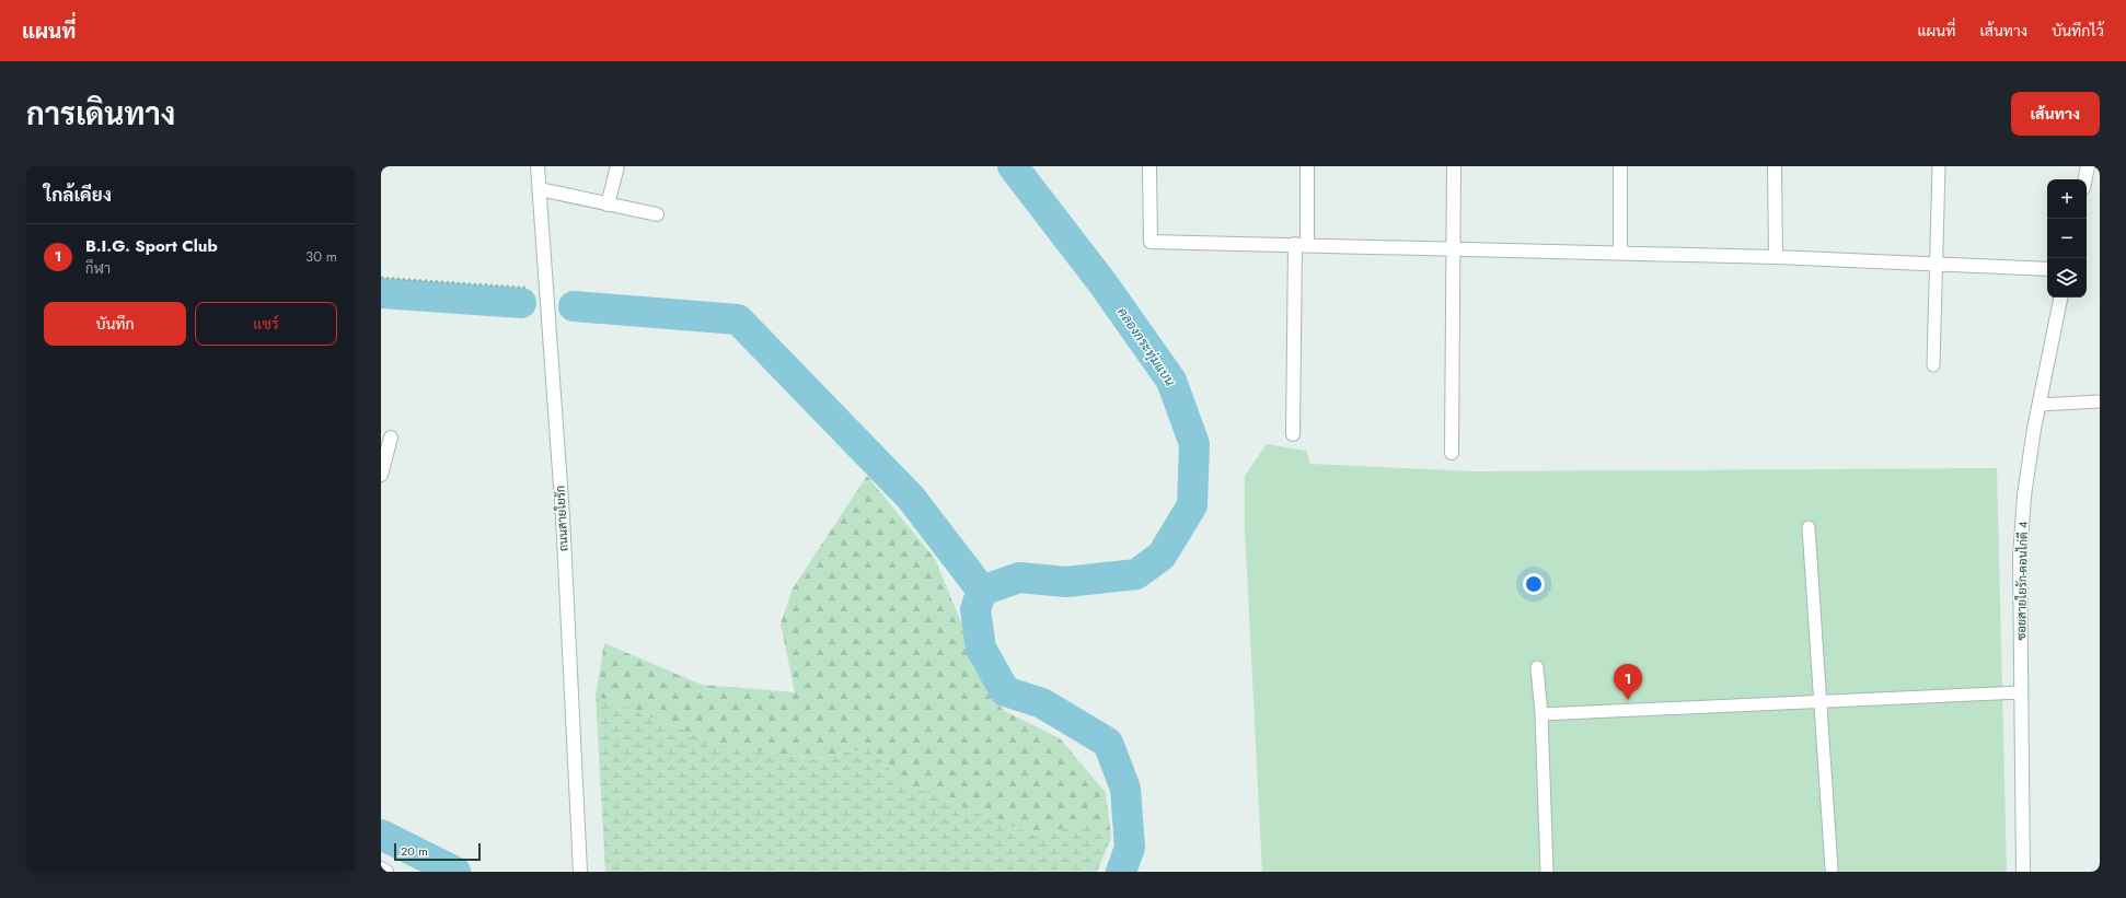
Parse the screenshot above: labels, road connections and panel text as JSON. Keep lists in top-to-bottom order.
{
  "streets": {
    "street": ["ถนนสายใยรัก", "ซอยสายใยรัก-ดอนไก่ดี 4"]
  },
  "water": ["คลองกระทุ่มแบน"],
  "scale_bar": "20 m",
  "page": {
    "header": "แผนที่",
    "nav": ["แผนที่", "เส้นทาง", "บันทึกไว้"],
    "title": "การเดินทาง",
    "buttons": [
      "เส้นทาง",
      ["บันทึก", "แชร์"]
    ],
    "heading": "ใกล้เคียง",
    "map_buttons": ["+", "−"],
    "list": [
      {
        "mark": "1",
        "name": "B.I.G. Sport Club",
        "note": "กีฬา",
        "value": "30 m"
      }
    ],
    "pins": "1",
    "scale": "20 m"
  }
}
